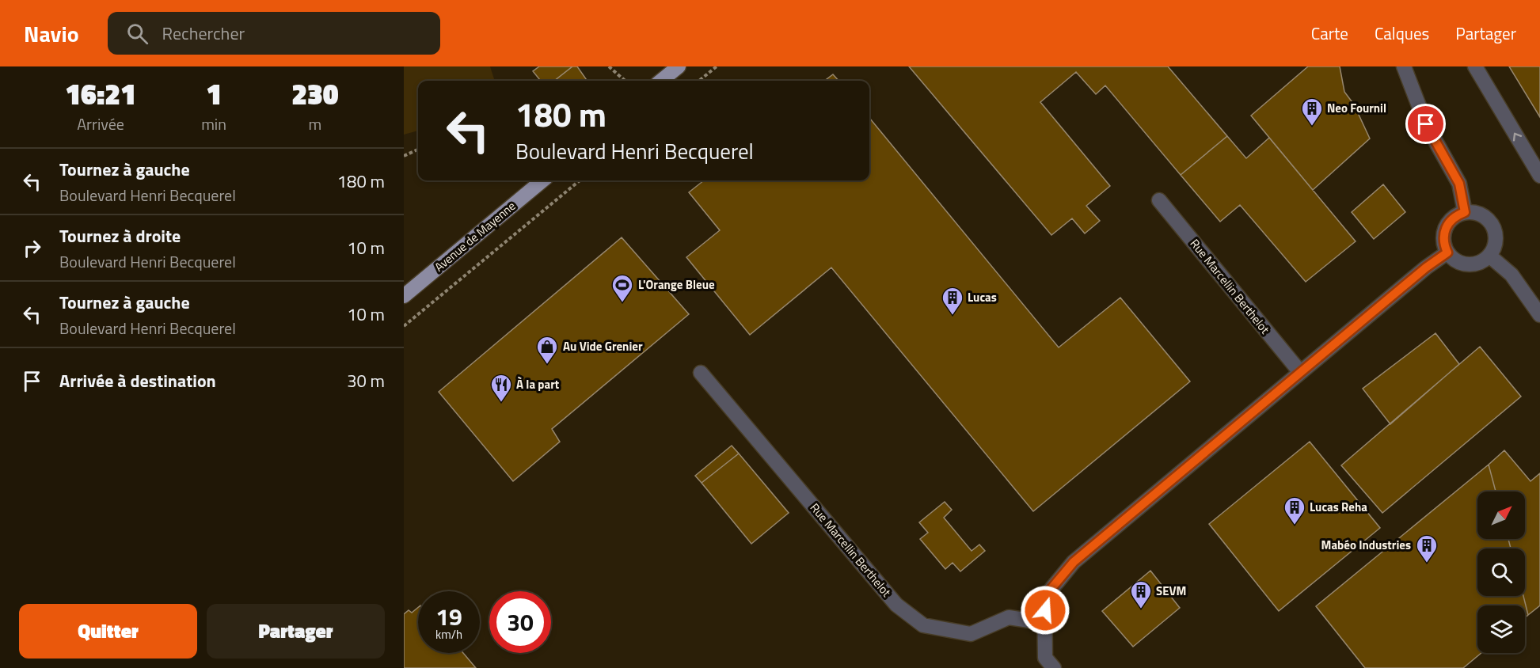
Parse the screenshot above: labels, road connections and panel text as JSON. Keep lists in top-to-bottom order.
{
  "streets": {
    "main road": ["Avenue de Mayenne"],
    "street": ["Rue Marcellin Berthelot"]
  },
  "places": {
    "building": [
      "Neo Fournil",
      "Lucas",
      "Lucas Reha",
      "Mabéo Industries",
      "SEVM"
    ],
    "sports": ["L'Orange Bleue"],
    "shop": ["Au Vide Grenier"],
    "restaurant": ["À la part"]
  },
  "north": "top right",
  "page": {
    "header": "Navio",
    "search": "Rechercher",
    "nav": ["Carte", "Calques", "Partager"],
    "eta": [
      "16:21",
      "Arrivée",
      "1",
      "min",
      "230",
      "m"
    ],
    "turn": ["180 m", "Boulevard Henri Becquerel"],
    "list": [
      {
        "name": "Tournez à gauche",
        "note": "Boulevard Henri Becquerel",
        "value": "180 m"
      },
      {
        "name": "Tournez à droite",
        "note": "Boulevard Henri Becquerel",
        "value": "10 m"
      },
      {
        "name": "Tournez à gauche",
        "note": "Boulevard Henri Becquerel",
        "value": "10 m"
      },
      {
        "name": "Arrivée à destination",
        "value": "30 m"
      }
    ],
    "speed": "19 km/h",
    "limit": "30",
    "buttons": ["Quitter", "Partager"]
  }
}
